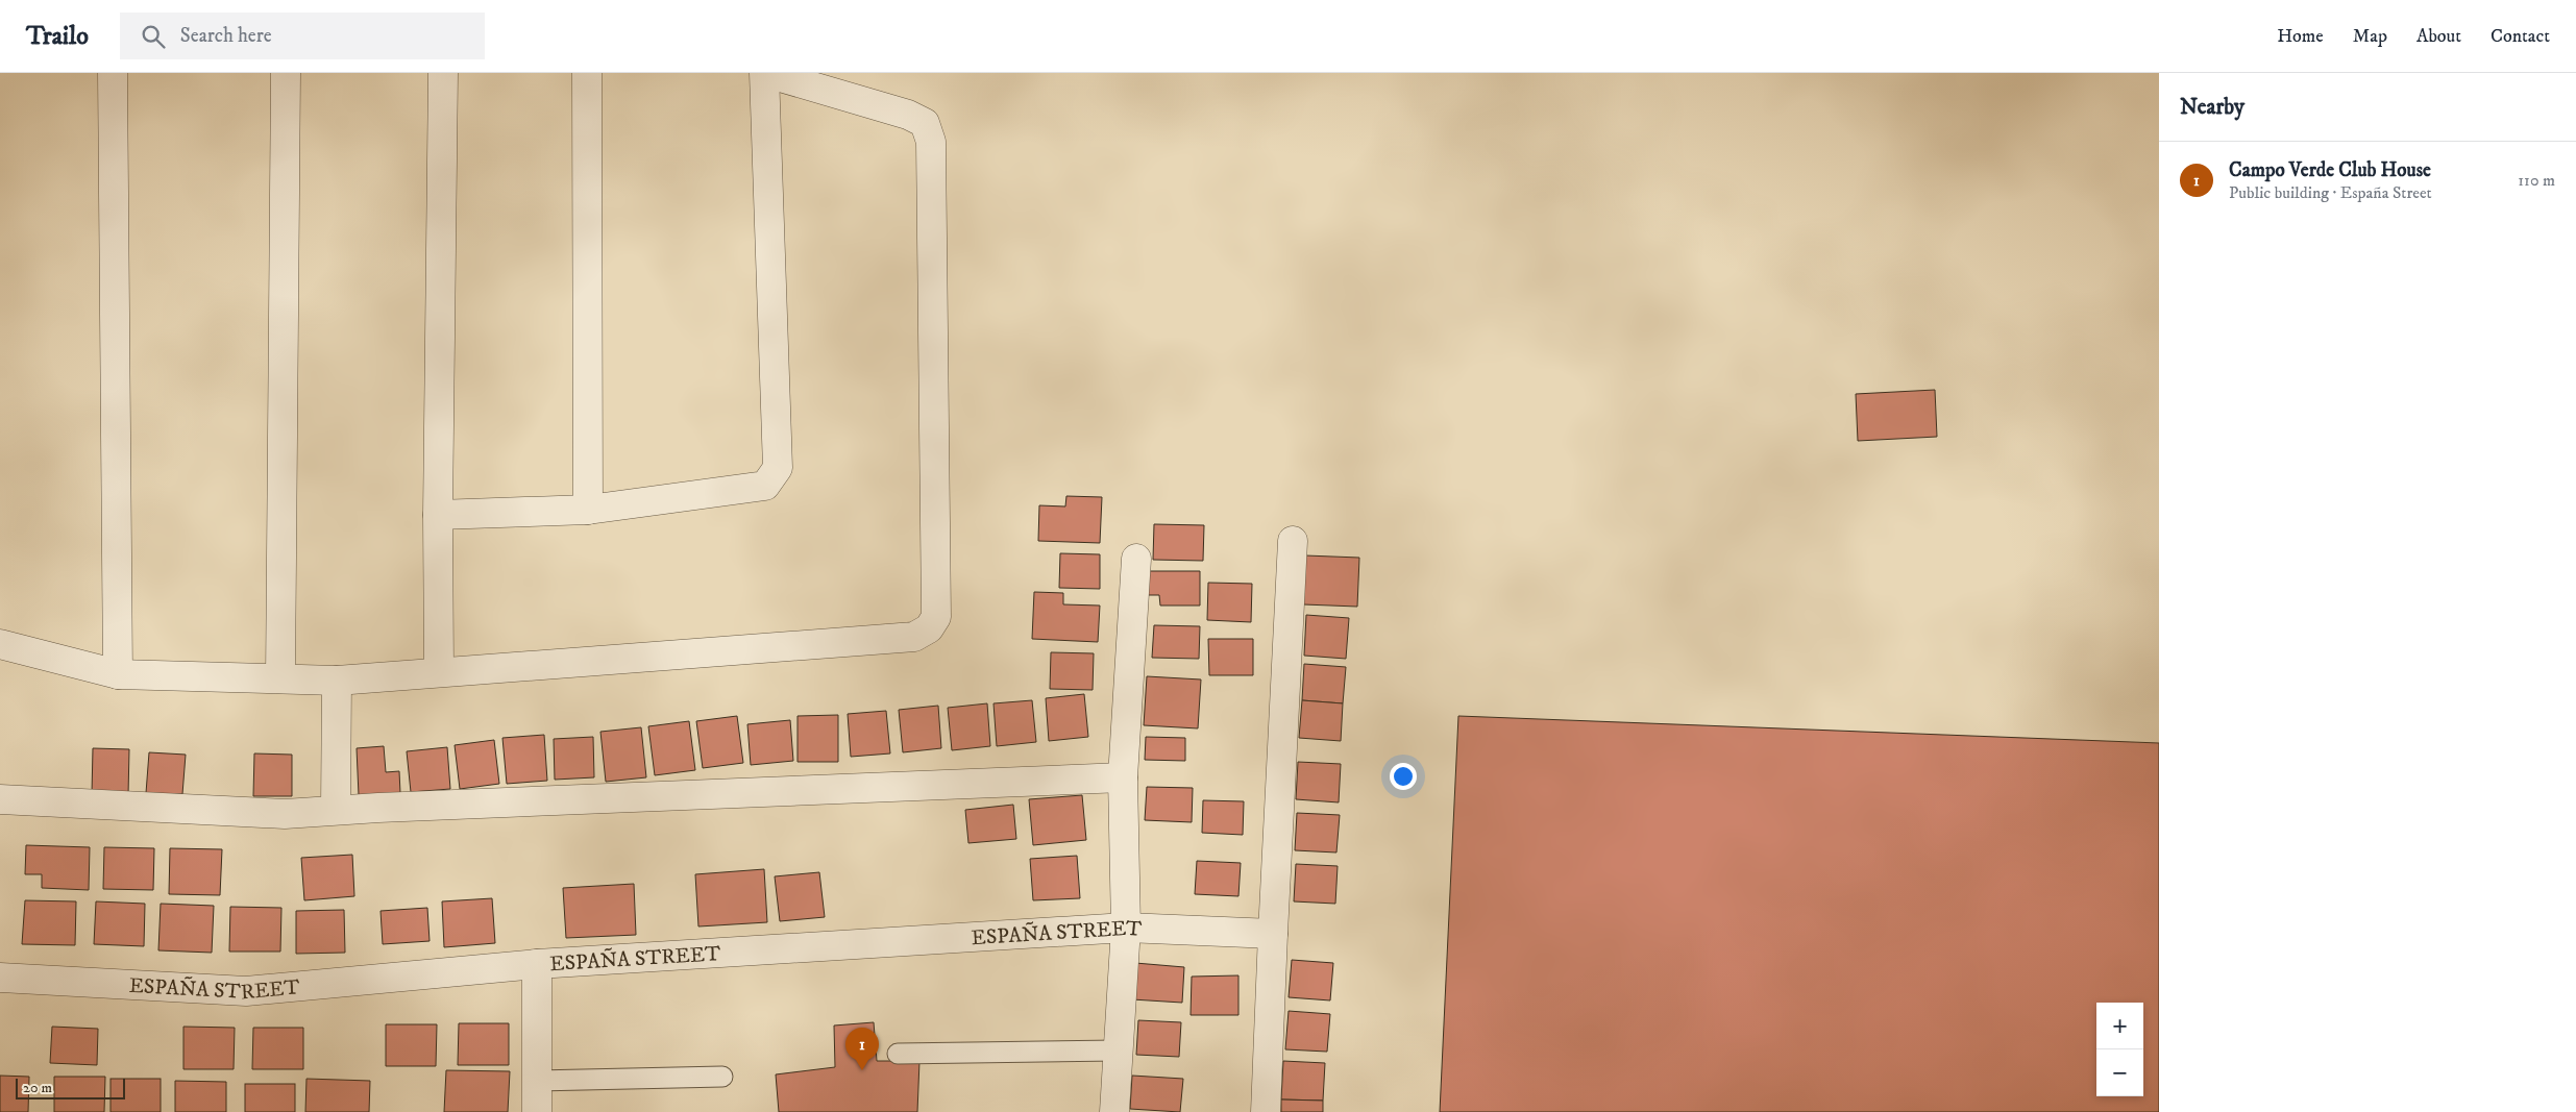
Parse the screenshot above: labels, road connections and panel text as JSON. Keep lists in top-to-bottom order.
{
  "streets": {
    "street": ["ESPAÑA STREET"]
  },
  "scale_bar": "20 m",
  "page": {
    "header": "Trailo",
    "search": "Search here",
    "nav": [
      "Home",
      "Map",
      "About",
      "Contact"
    ],
    "heading": "Nearby",
    "list": [
      {
        "mark": "1",
        "name": "Campo Verde Club House",
        "note": "Public building · España Street",
        "value": "110 m"
      }
    ],
    "map_buttons": ["+", "−"],
    "pins": "1",
    "scale": "20 m"
  }
}
